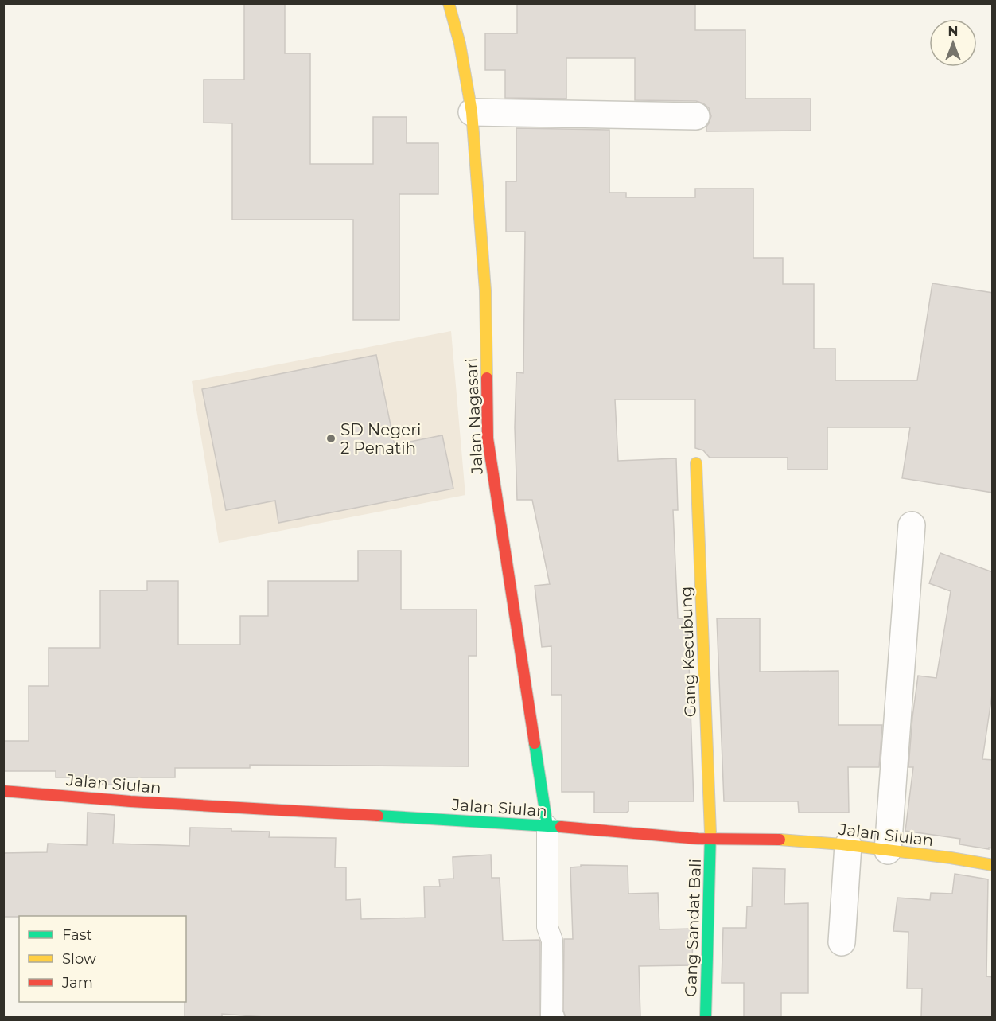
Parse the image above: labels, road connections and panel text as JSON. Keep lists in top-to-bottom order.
{
  "streets": {
    "street": [
      "Jalan Nagasari",
      "Gang Kecubung",
      "Jalan Siulan",
      "Gang Sandat Bali"
    ]
  },
  "crossings": [
    ["Jalan Nagasari", "Jalan Siulan"],
    ["Gang Kecubung", "Jalan Siulan"],
    ["Gang Kecubung", "Gang Sandat Bali"],
    ["Jalan Siulan", "Gang Sandat Bali"]
  ],
  "places": ["SD Negeri 2 Penatih"],
  "legend": ["Fast", "Slow", "Jam"],
  "north": "top"
}
